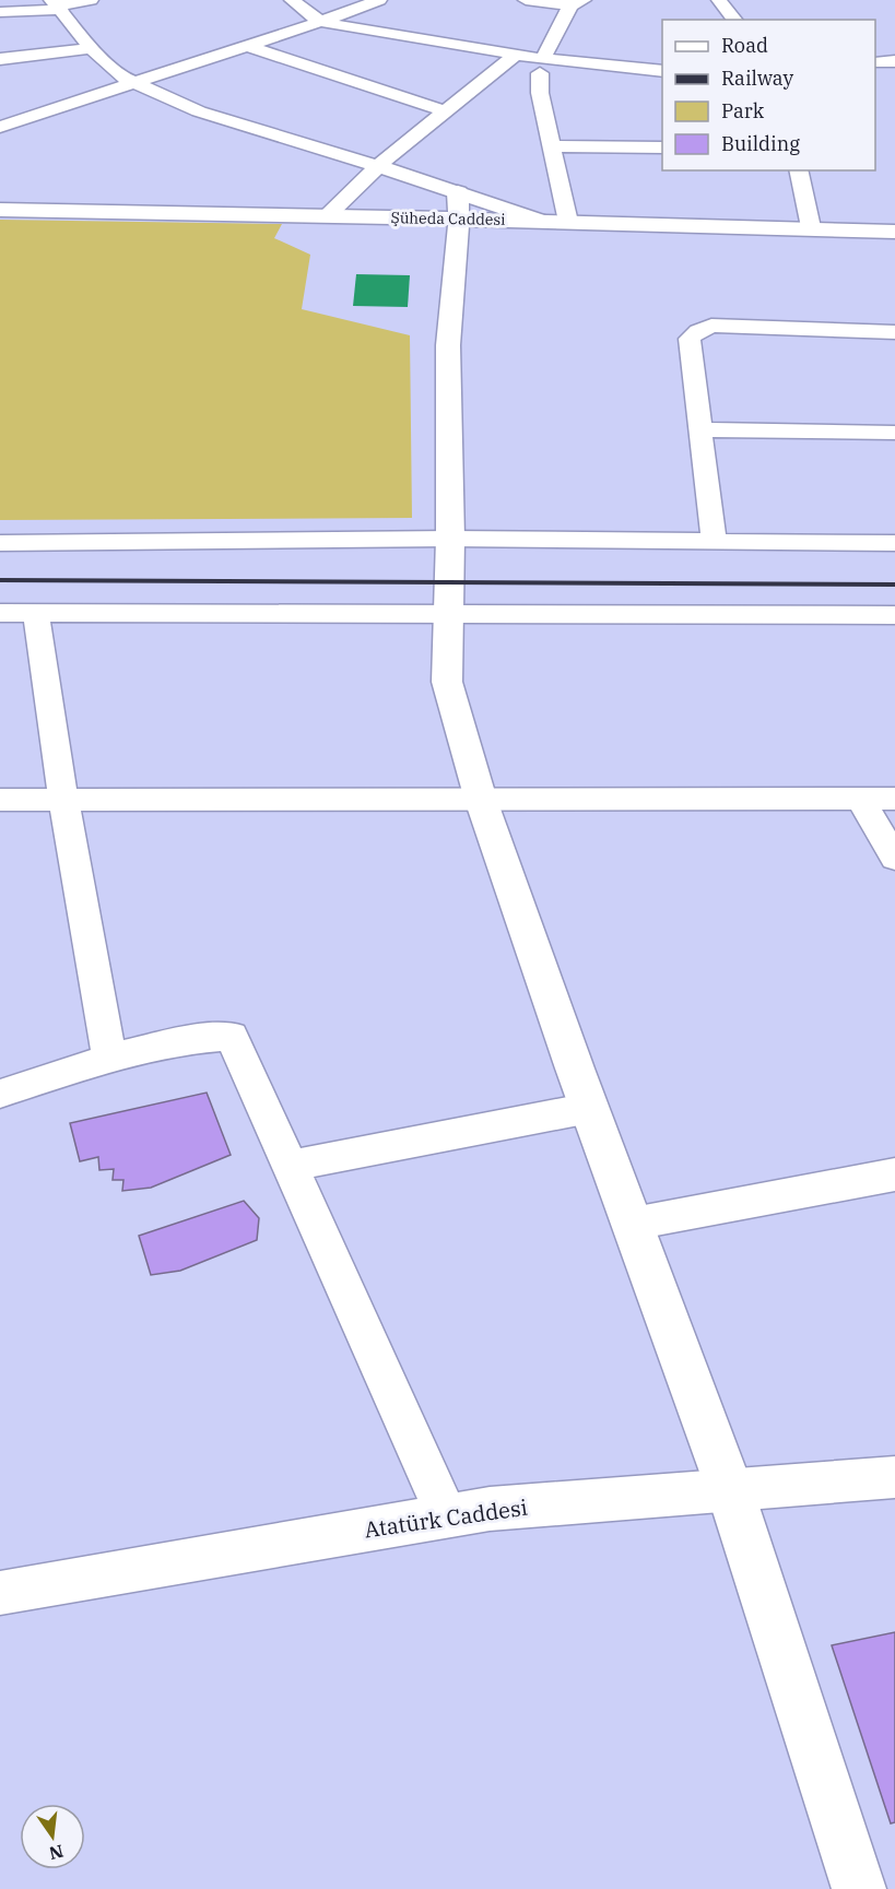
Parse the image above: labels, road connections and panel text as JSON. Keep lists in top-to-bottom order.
{
  "streets": {
    "street": ["Şüheda Caddesi", "Atatürk Caddesi"]
  },
  "legend": [
    "Road",
    "Railway",
    "Park",
    "Building"
  ],
  "north": "bottom"
}
